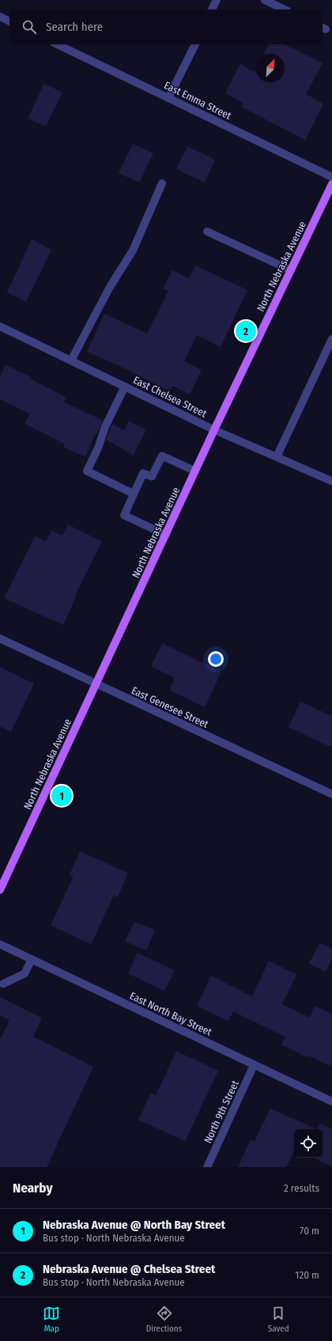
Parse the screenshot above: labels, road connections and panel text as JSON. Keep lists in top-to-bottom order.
{
  "streets": {
    "main road": ["North Nebraska Avenue"],
    "street": [
      "East Emma Street",
      "East Chelsea Street",
      "East Genesee Street",
      "East North Bay Street",
      "North 9th Street"
    ]
  },
  "crossings": [
    ["North Nebraska Avenue", "East Chelsea Street"],
    ["North Nebraska Avenue", "East Genesee Street"],
    ["East North Bay Street", "North 9th Street"]
  ],
  "north": "top right",
  "page": {
    "search": "Search here",
    "pins": ["2", "1"],
    "heading": ["Nearby", "2 results"],
    "list": [
      {
        "mark": "1",
        "name": "Nebraska Avenue @ North Bay Street",
        "note": "Bus stop · North Nebraska Avenue",
        "value": "70 m"
      },
      {
        "mark": "2",
        "name": "Nebraska Avenue @ Chelsea Street",
        "note": "Bus stop · North Nebraska Avenue",
        "value": "120 m"
      }
    ],
    "nav": ["Map", "Directions", "Saved"]
  }
}
